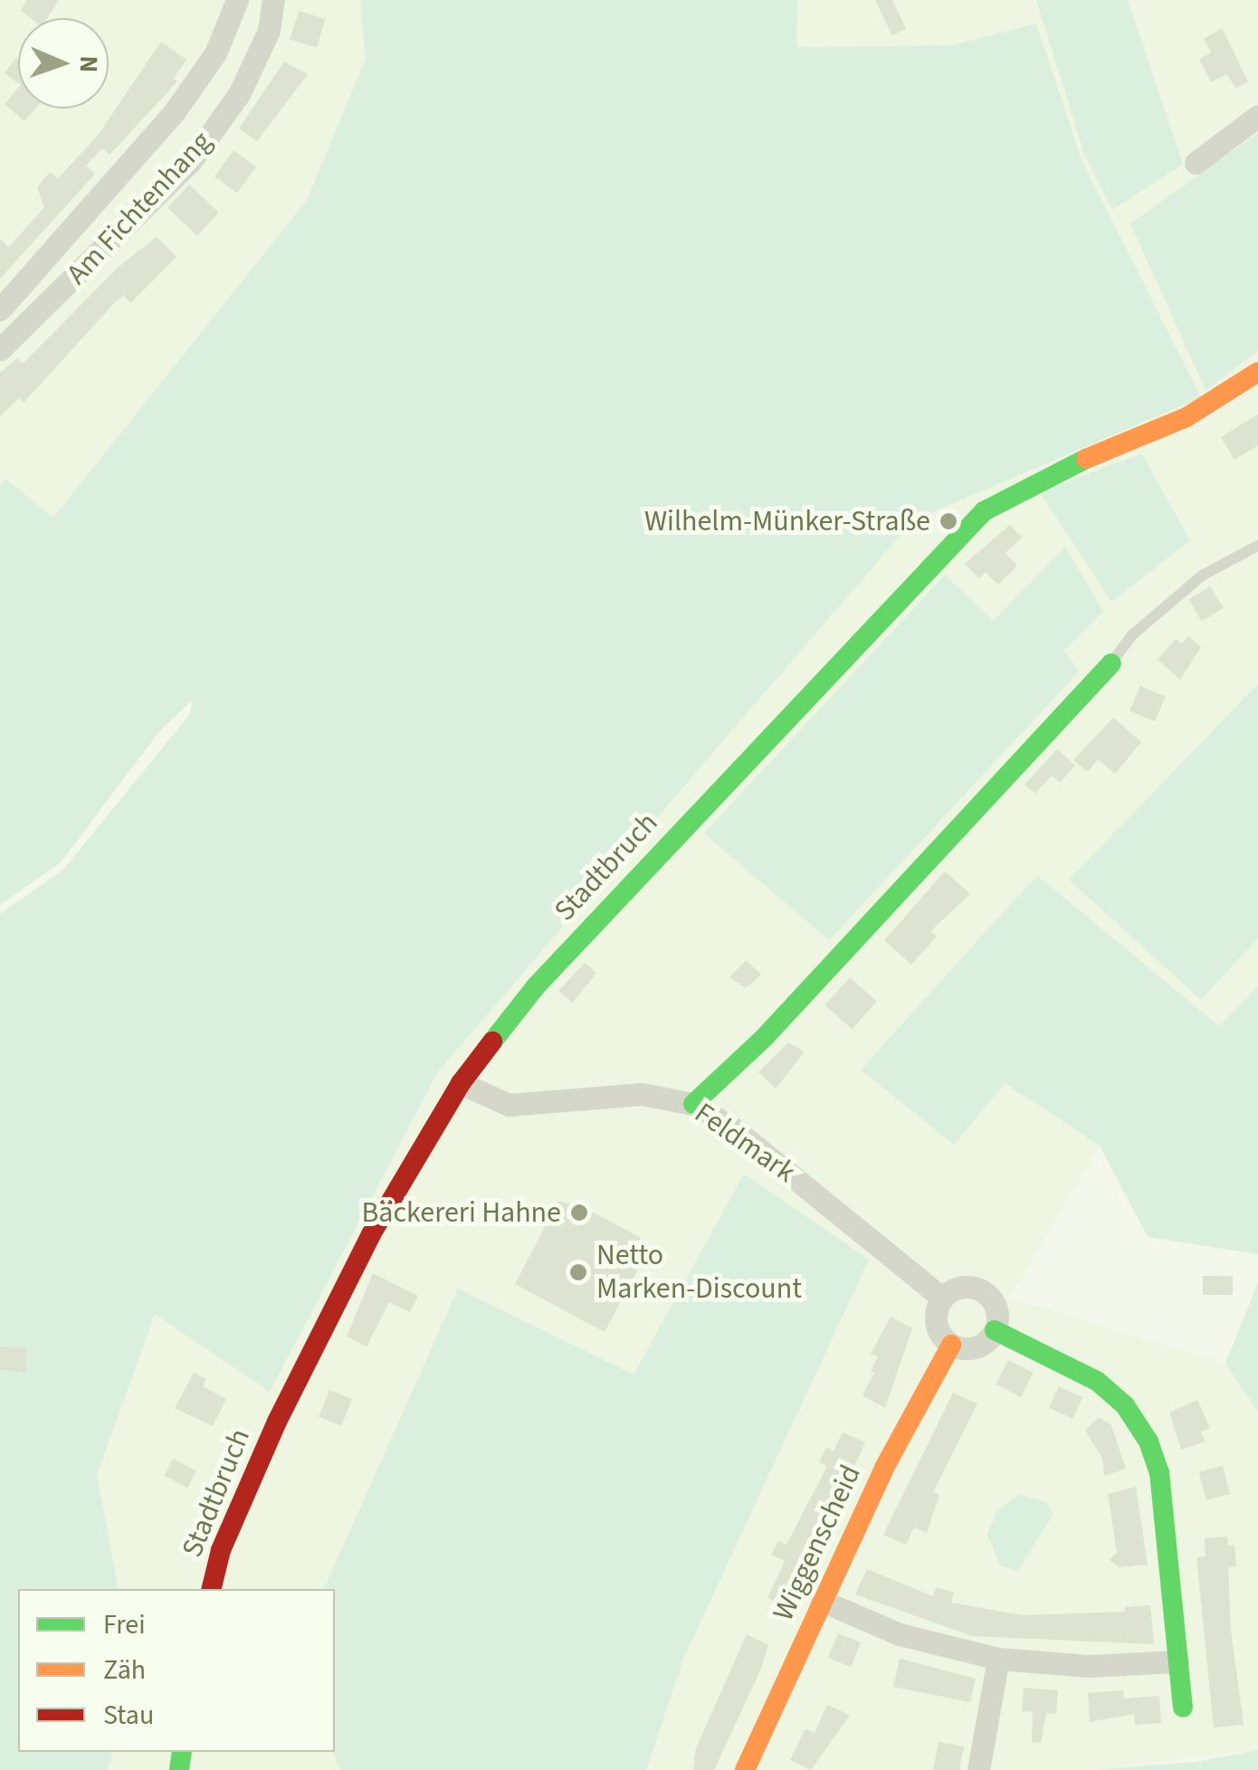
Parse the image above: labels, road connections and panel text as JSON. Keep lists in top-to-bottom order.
{
  "streets": {
    "street": [
      "Am Fichtenhang",
      "Stadtbruch",
      "Feldmark",
      "Wiggenscheid"
    ]
  },
  "crossings": [
    ["Stadtbruch", "Feldmark"],
    ["Feldmark", "Wiggenscheid"]
  ],
  "places": ["Wilhelm-Münker-Straße", "Bäckereri Hahne", "Netto Marken-Discount"],
  "legend": ["Frei", "Zäh", "Stau"],
  "north": "right"
}
